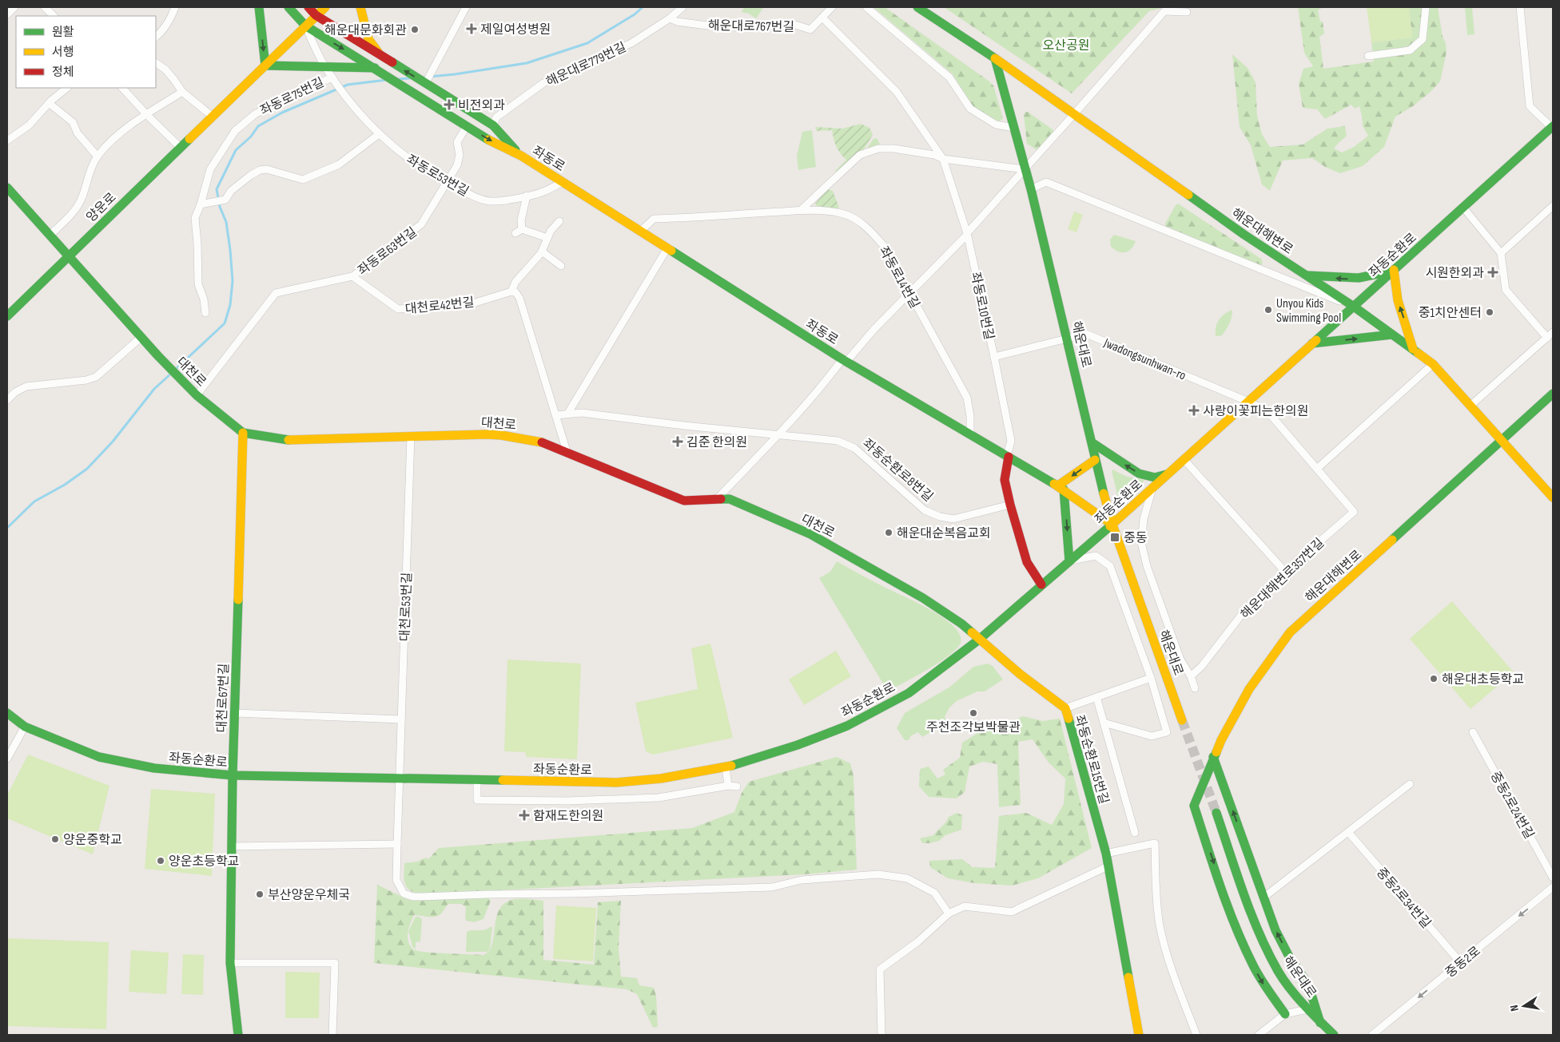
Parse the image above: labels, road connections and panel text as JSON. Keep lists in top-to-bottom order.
{
  "streets": {
    "main road": [
      "좌동로",
      "양운로",
      "해운대해변로",
      "좌동순환로",
      "해운대로",
      "대천로",
      "대천로67번길",
      "좌동순환로15번길"
    ],
    "street": [
      "해운대로767번길",
      "해운대로779번길",
      "좌동로75번길",
      "좌동로53번길",
      "좌동로63번길",
      "좌동로14번길",
      "대천로42번길",
      "좌동로10번길",
      "Jwadongsunhwan-ro",
      "좌동순환로8번길",
      "해운대해변로357번길",
      "대천로53번길",
      "중동2로24번길",
      "중동2로34번길",
      "중동2로"
    ]
  },
  "crossings": [
    ["해운대로767번길", "해운대로779번길"],
    ["해운대로767번길", "좌동로10번길"],
    ["해운대로779번길", "좌동로"],
    ["좌동로75번길", "좌동로53번길"],
    ["좌동로", "좌동로53번길"],
    ["좌동로", "양운로"],
    ["좌동로", "좌동로63번길"],
    ["좌동로", "좌동순환로"],
    ["좌동로", "좌동로14번길"],
    ["좌동로", "좌동로10번길"],
    ["좌동로", "해운대로"],
    ["좌동로53번길", "양운로"],
    ["좌동로53번길", "좌동로63번길"],
    ["양운로", "대천로"],
    ["해운대해변로", "좌동순환로"],
    ["해운대해변로", "해운대로"],
    ["좌동로63번길", "대천로42번길"],
    ["좌동로63번길", "대천로"],
    ["좌동순환로", "해운대로"],
    ["좌동순환로", "Jwadongsunhwan-ro"],
    ["좌동순환로", "대천로"],
    ["좌동순환로", "대천로53번길"],
    ["좌동순환로", "대천로67번길"],
    ["좌동순환로", "좌동순환로15번길"],
    ["좌동로10번길", "Jwadongsunhwan-ro"],
    ["해운대로", "Jwadongsunhwan-ro"],
    ["대천로", "대천로53번길"],
    ["대천로", "대천로67번길"],
    ["대천로", "좌동순환로15번길"],
    ["중동2로34번길", "중동2로"]
  ],
  "one_way": ["중동2로"],
  "parks": ["오산공원"],
  "places": {
    "health": [
      "제일여성병원",
      "비전외과",
      "시원한외과",
      "사랑이꽃피는한의원",
      "김준 한의원",
      "함재도한의원"
    ],
    "other": [
      "해운대문화회관",
      "Unyou Kids Swimming Pool",
      "중1치안센터",
      "해운대순복음교회",
      "해운대초등학교",
      "주천조각보박물관",
      "양운중학교",
      "양운초등학교",
      "부산양운우체국"
    ],
    "transit": ["중동"]
  },
  "legend": ["원활", "서행", "정체"],
  "north": "left"
}
